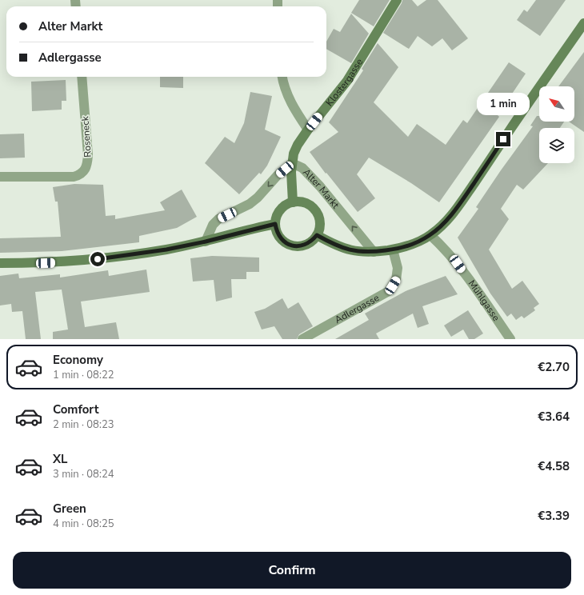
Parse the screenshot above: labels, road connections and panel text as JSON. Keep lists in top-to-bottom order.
{
  "streets": {
    "main road": ["Klostergasse", "Alter Markt"],
    "street": ["Roseneck", "Mühlgasse", "Adlergasse"]
  },
  "crossings": [
    ["Klostergasse", "Alter Markt"]
  ],
  "one_way": ["Alter Markt"],
  "north": "top left",
  "page": {
    "banner": ["Alter Markt", "Adlergasse"],
    "bubble": "1 min",
    "list": [
      {
        "name": "Economy",
        "note": "1 min · 08:22",
        "value": "€2.70"
      },
      {
        "name": "Comfort",
        "note": "2 min · 08:23",
        "value": "€3.64"
      },
      {
        "name": "XL",
        "note": "3 min · 08:24",
        "value": "€4.58"
      },
      {
        "name": "Green",
        "note": "4 min · 08:25",
        "value": "€3.39"
      }
    ],
    "buttons": "Confirm"
  }
}
